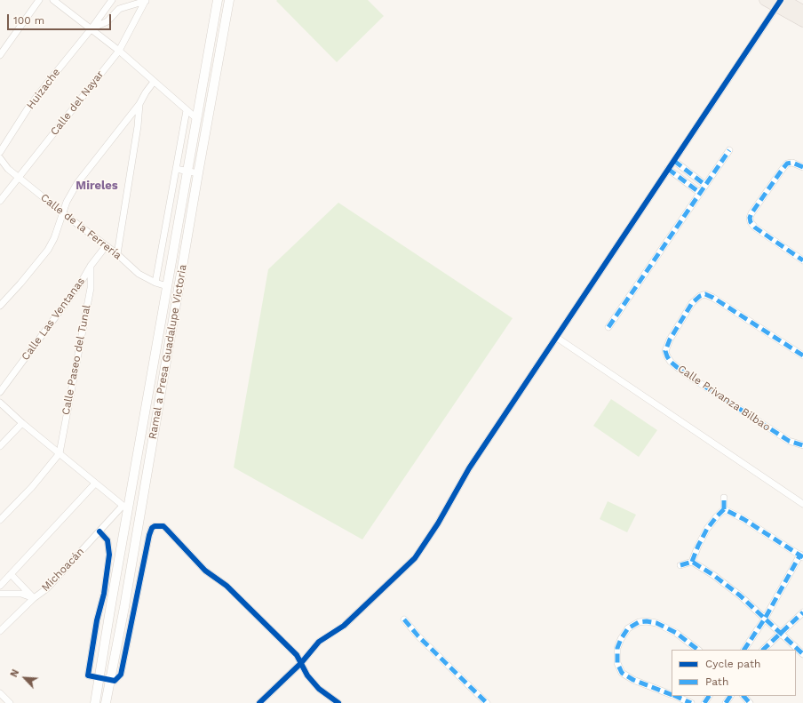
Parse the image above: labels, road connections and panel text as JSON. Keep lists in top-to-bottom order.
{
  "streets": {
    "main road": ["Ramal a Presa Guadalupe Victoria"],
    "street": [
      "Huizache",
      "Calle del Nayar",
      "Calle de la Ferrería",
      "Calle Las Ventanas",
      "Calle Paseo del Tunal",
      "Calle Privanza Bilbao",
      "Michoacán"
    ]
  },
  "crossings": [
    ["Calle del Nayar", "Calle de la Ferrería"],
    ["Calle de la Ferrería", "Calle Las Ventanas"],
    ["Calle de la Ferrería", "Ramal a Presa Guadalupe Victoria"],
    ["Calle Las Ventanas", "Calle Paseo del Tunal"],
    ["Ramal a Presa Guadalupe Victoria", "Michoacán"]
  ],
  "districts": ["Mireles"],
  "legend": ["Cycle path", "Path"],
  "scale_bar": "100 m",
  "north": "top left"
}
